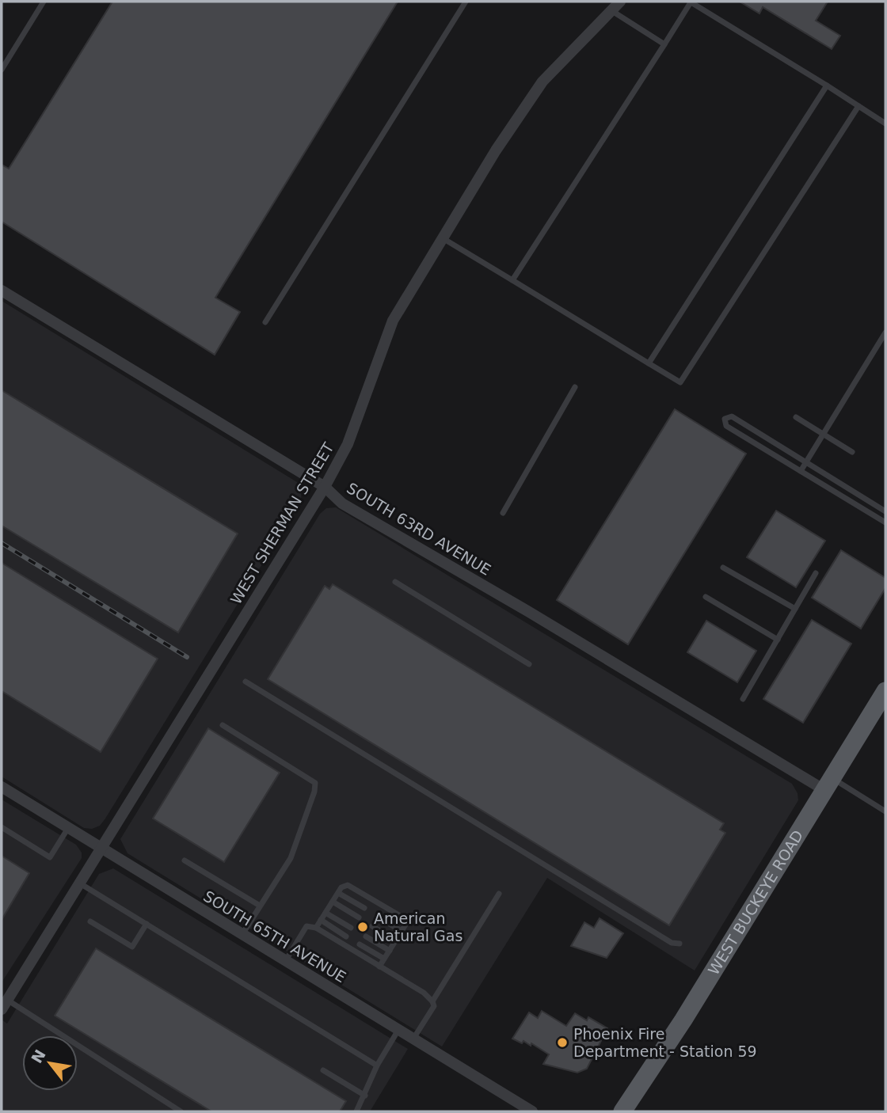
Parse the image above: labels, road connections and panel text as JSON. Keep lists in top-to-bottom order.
{
  "streets": {
    "main road": ["WEST BUCKEYE ROAD"],
    "street": ["WEST SHERMAN STREET", "SOUTH 63RD AVENUE", "SOUTH 65TH AVENUE"]
  },
  "crossings": [
    ["WEST SHERMAN STREET", "SOUTH 63RD AVENUE"],
    ["WEST SHERMAN STREET", "SOUTH 65TH AVENUE"],
    ["SOUTH 63RD AVENUE", "WEST BUCKEYE ROAD"]
  ],
  "places": ["American Natural Gas", "Phoenix Fire Department - Station 59"],
  "north": "top left"
}
